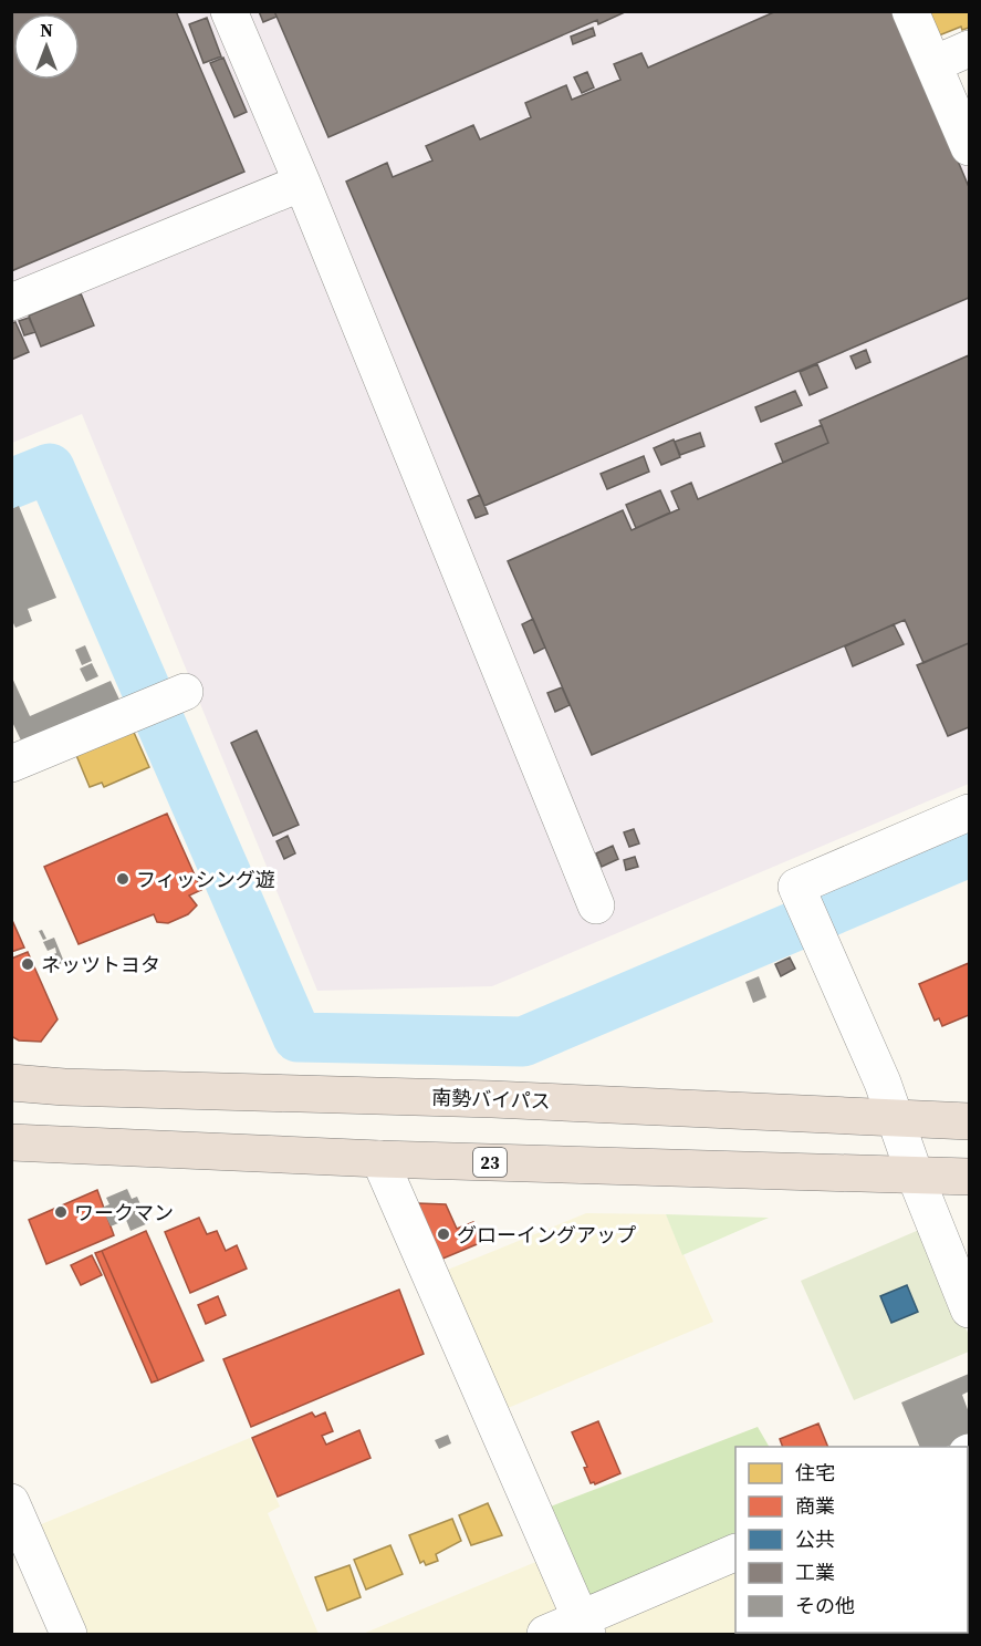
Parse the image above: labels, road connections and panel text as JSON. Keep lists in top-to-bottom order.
{
  "streets": {
    "highway": ["南勢バイパス", "23"]
  },
  "places": [
    "フィッシング遊",
    "ネッツトヨタ",
    "ワークマン",
    "グローイングアップ"
  ],
  "legend": [
    "住宅",
    "商業",
    "公共",
    "工業",
    "その他"
  ],
  "north": "top"
}
